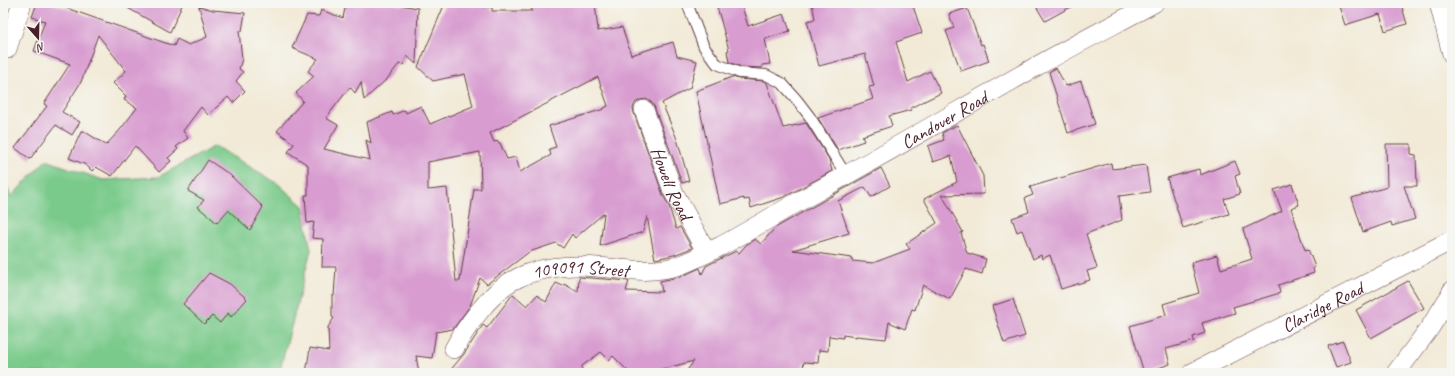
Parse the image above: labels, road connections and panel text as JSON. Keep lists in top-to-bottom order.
{
  "streets": {
    "street": [
      "Candover Road",
      "Howell Road",
      "109091 Street",
      "Claridge Road"
    ]
  },
  "crossings": [
    ["Candover Road", "109091 Street"],
    ["Howell Road", "109091 Street"]
  ],
  "north": "bottom"
}
